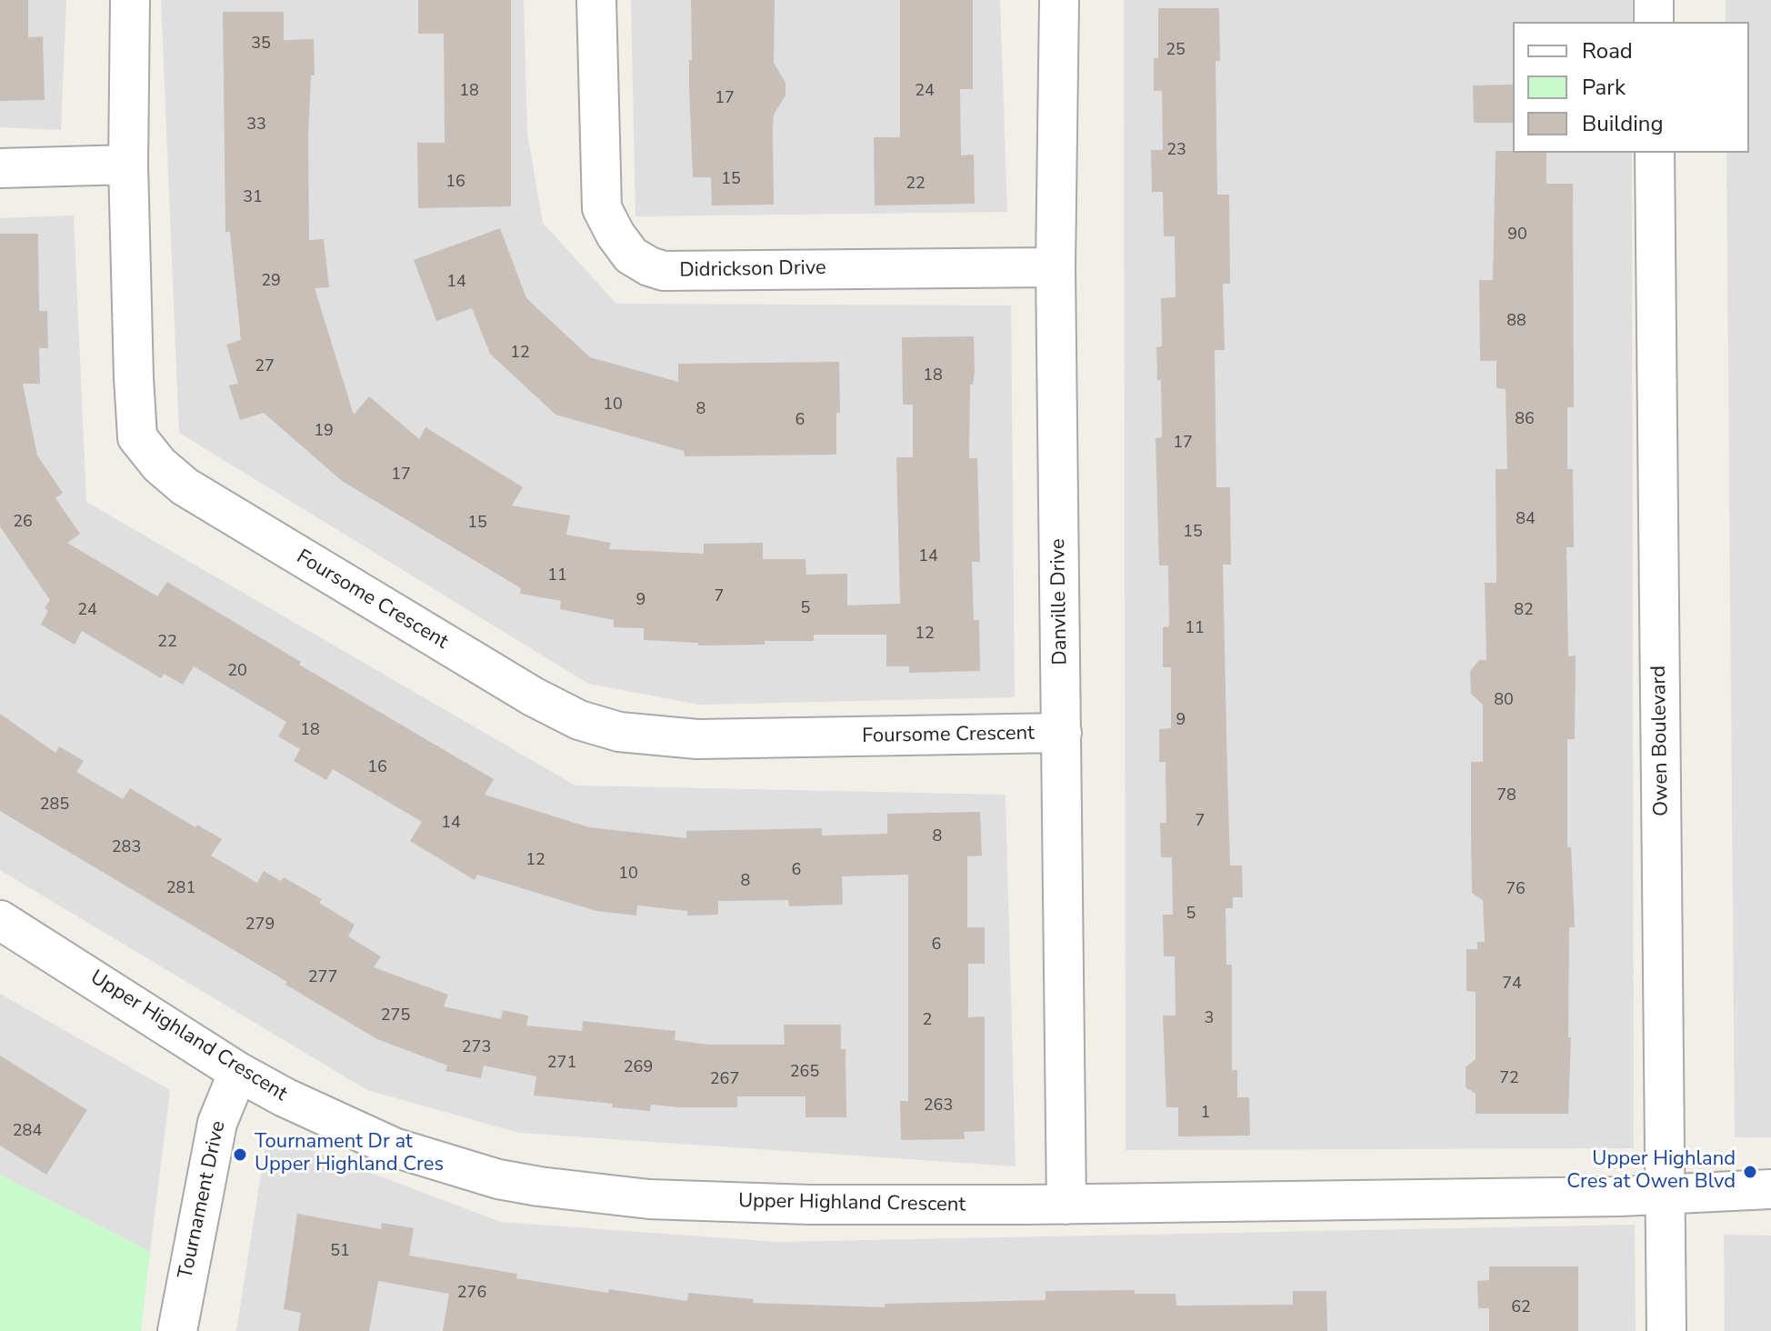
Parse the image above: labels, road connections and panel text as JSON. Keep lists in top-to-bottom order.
{
  "streets": {
    "street": [
      "Didrickson Drive",
      "Foursome Crescent",
      "Danville Drive",
      "Owen Boulevard",
      "Upper Highland Crescent",
      "Tournament Drive"
    ]
  },
  "crossings": [
    ["Didrickson Drive", "Danville Drive"],
    ["Foursome Crescent", "Danville Drive"],
    ["Danville Drive", "Upper Highland Crescent"],
    ["Owen Boulevard", "Upper Highland Crescent"],
    ["Upper Highland Crescent", "Tournament Drive"]
  ],
  "places": ["Tournament Dr at Upper Highland Cres", "Upper Highland Cres at Owen Blvd"],
  "house_numbers": [
    "35",
    "25",
    "18",
    "24",
    "17",
    "33",
    "23",
    "15",
    "16",
    "22",
    "31",
    "90",
    "29",
    "14",
    "88",
    "12",
    "27",
    "18",
    "10",
    "8",
    "86",
    "6",
    "19",
    "17",
    "17",
    "84",
    "26",
    "15",
    "15",
    "14",
    "11",
    "7",
    "9",
    "5",
    "24",
    "82",
    "11",
    "12",
    "22",
    "20",
    "80",
    "9",
    "18",
    "16",
    "78",
    "285",
    "7",
    "14",
    "8",
    "283",
    "12",
    "6",
    "10",
    "8",
    "281",
    "76",
    "5",
    "279",
    "6",
    "277",
    "74",
    "275",
    "3",
    "2",
    "273",
    "271",
    "269",
    "265",
    "72",
    "267",
    "263",
    "1",
    "284",
    "51",
    "276",
    "62"
  ],
  "legend": ["Road", "Park", "Building"]
}
